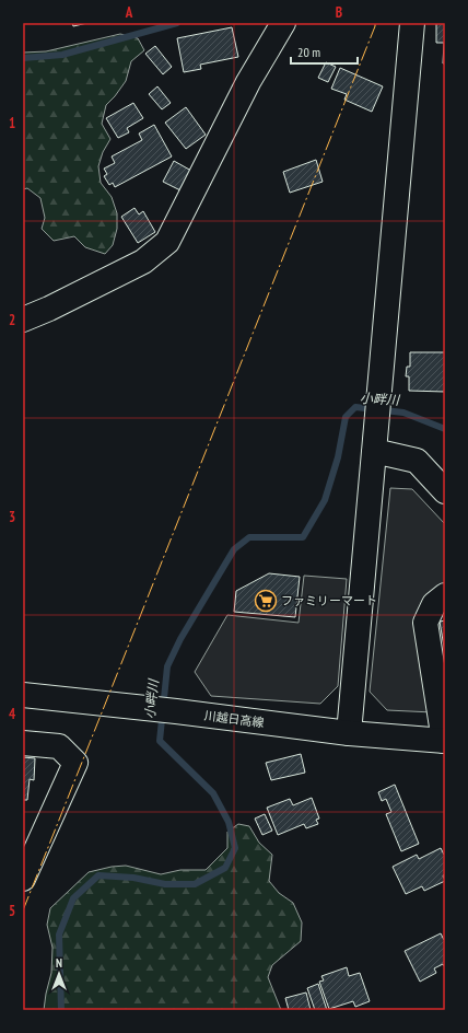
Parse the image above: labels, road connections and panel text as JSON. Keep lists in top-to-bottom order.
{
  "streets": {
    "street": ["川越日高線"]
  },
  "water": ["小畔川"],
  "places": {
    "supermarket": ["ファミリーマート"]
  },
  "scale_bar": "20 m",
  "north": "top",
  "grid": {
    "columns": ["A", "B"],
    "rows": [
      "1",
      "2",
      "3",
      "4",
      "5"
    ]
  }
}
